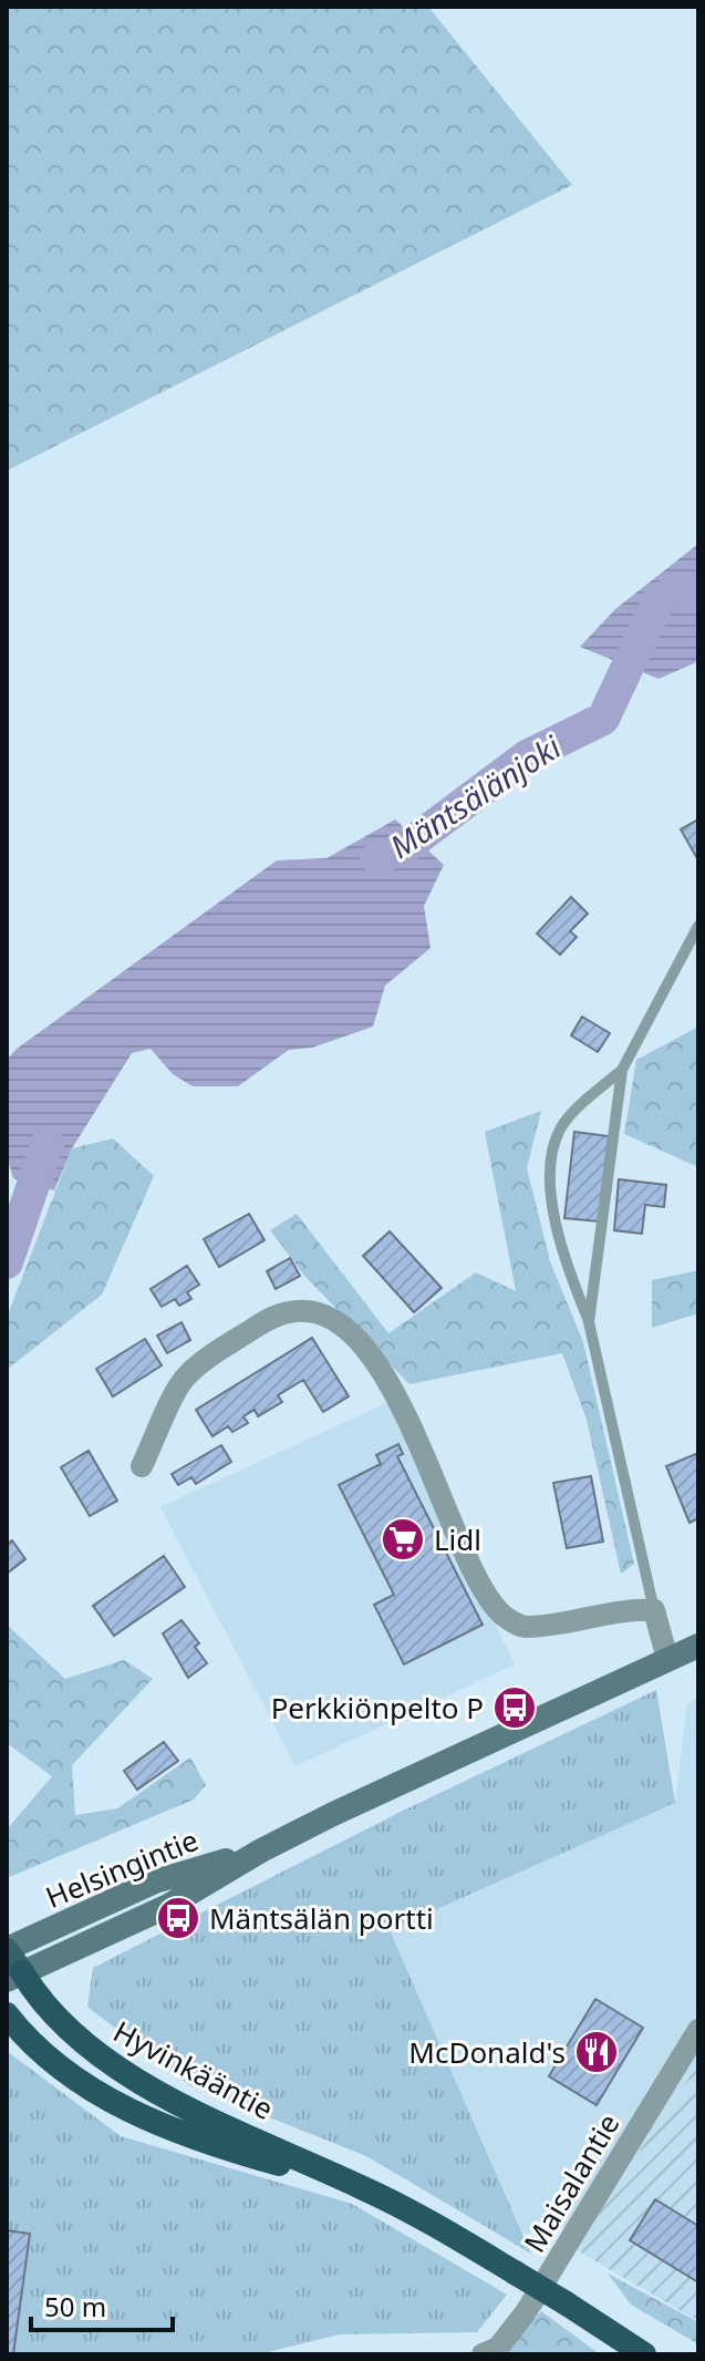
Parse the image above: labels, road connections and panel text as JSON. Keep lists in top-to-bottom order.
{
  "streets": {
    "highway": ["Hyvinkääntie"],
    "main road": ["Helsingintie"],
    "street": ["Maisalantie"]
  },
  "crossings": [
    ["Helsingintie", "Hyvinkääntie"]
  ],
  "water": ["Mäntsälänjoki"],
  "places": {
    "supermarket": ["Lidl"],
    "bus stop": ["Perkkiönpelto P", "Mäntsälän portti"],
    "restaurant": ["McDonald's"]
  },
  "scale_bar": "50 m"
}
